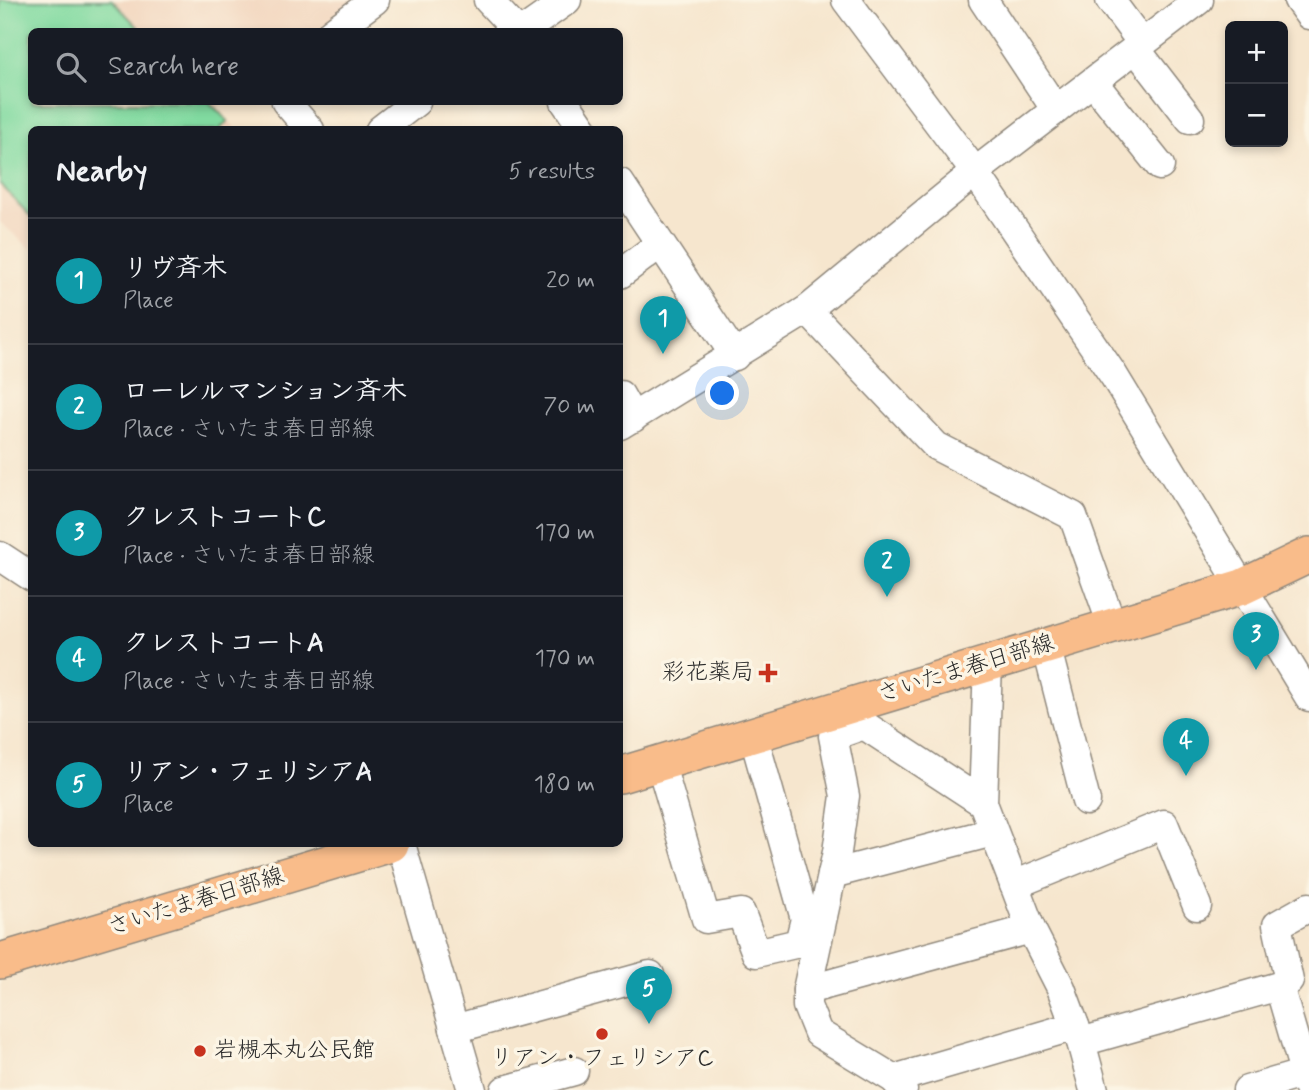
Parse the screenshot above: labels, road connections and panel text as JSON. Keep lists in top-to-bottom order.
{
  "streets": {
    "main road": ["さいたま春日部線"]
  },
  "places": {
    "health": ["彩花薬局"],
    "other": ["リアン・フェリシアC", "岩槻本丸公民館"]
  },
  "page": {
    "map_buttons": ["+", "−"],
    "search": "Search here",
    "heading": ["Nearby", "5 results"],
    "list": [
      {
        "mark": "1",
        "name": "リヴ斉木",
        "note": "Place",
        "value": "20 m"
      },
      {
        "mark": "2",
        "name": "ローレルマンション斉木",
        "note": "Place · さいたま春日部線",
        "value": "70 m"
      },
      {
        "mark": "3",
        "name": "クレストコートC",
        "note": "Place · さいたま春日部線",
        "value": "170 m"
      },
      {
        "mark": "4",
        "name": "クレストコートA",
        "note": "Place · さいたま春日部線",
        "value": "170 m"
      },
      {
        "mark": "5",
        "name": "リアン・フェリシアA",
        "note": "Place",
        "value": "180 m"
      }
    ],
    "pins": [
      "1",
      "2",
      "3",
      "4",
      "5"
    ]
  }
}
